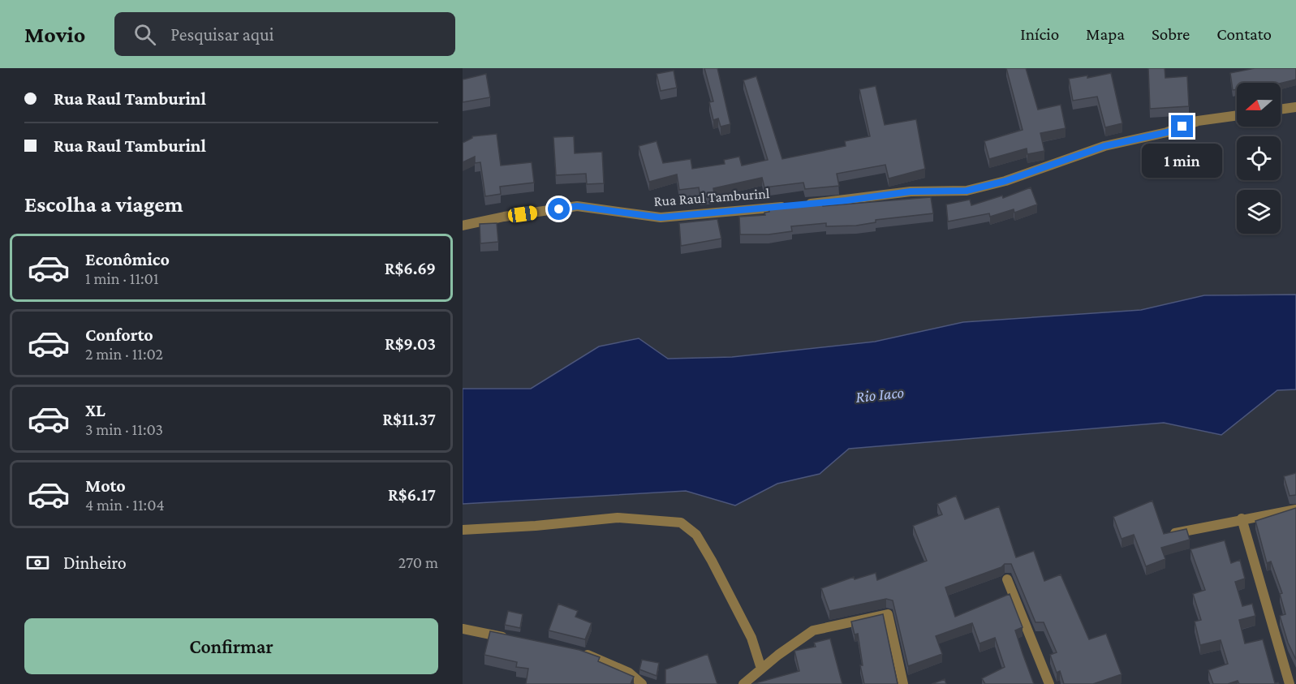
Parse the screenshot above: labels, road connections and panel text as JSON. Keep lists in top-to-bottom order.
{
  "streets": {
    "street": ["Rua Raul Tamburinl"]
  },
  "water": ["Rio Iaco"],
  "north": "left",
  "page": {
    "header": "Movio",
    "search": "Pesquisar aqui",
    "nav": [
      "Início",
      "Mapa",
      "Sobre",
      "Contato"
    ],
    "banner": ["Rua Raul Tamburinl", "Rua Raul Tamburinl"],
    "bubble": "1 min",
    "heading": "Escolha a viagem",
    "list": [
      {
        "name": "Econômico",
        "note": "1 min · 11:01",
        "value": "R$6.69"
      },
      {
        "name": "Conforto",
        "note": "2 min · 11:02",
        "value": "R$9.03"
      },
      {
        "name": "XL",
        "note": "3 min · 11:03",
        "value": "R$11.37"
      },
      {
        "name": "Moto",
        "note": "4 min · 11:04",
        "value": "R$6.17"
      }
    ],
    "pay": ["Dinheiro", "270 m"],
    "buttons": "Confirmar"
  }
}
